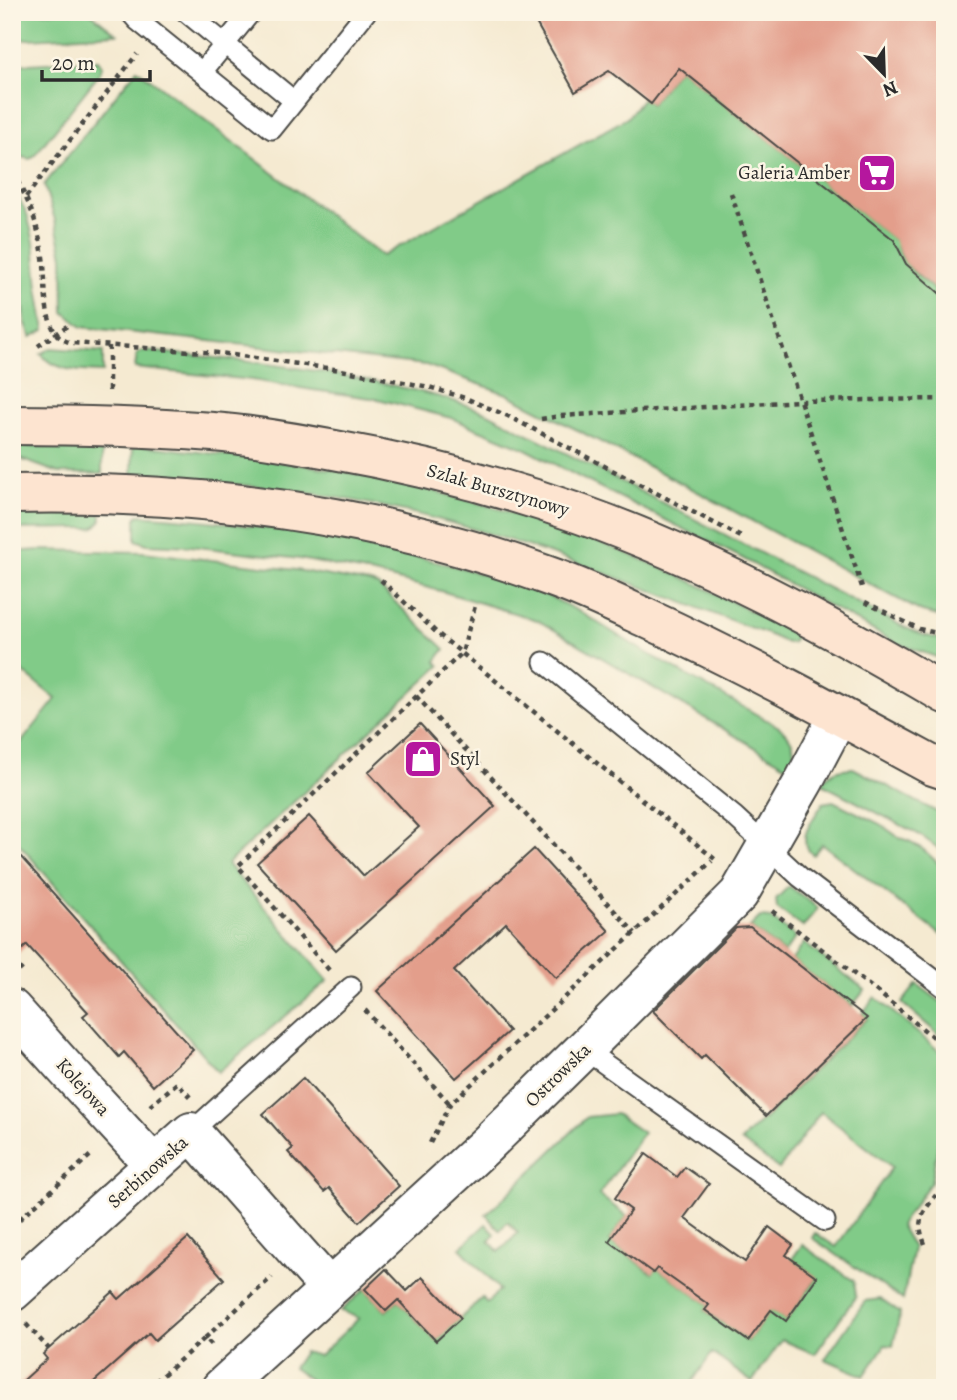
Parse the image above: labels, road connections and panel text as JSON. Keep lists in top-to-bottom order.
{
  "streets": {
    "main road": ["Szlak Bursztynowy"],
    "street": ["Ostrowska", "Kolejowa", "Serbinowska"]
  },
  "crossings": [
    ["Ostrowska", "Serbinowska"],
    ["Kolejowa", "Serbinowska"]
  ],
  "places": {
    "supermarket": ["Galeria Amber"],
    "shop": ["Styl"]
  },
  "scale_bar": "20 m",
  "north": "bottom right"
}
